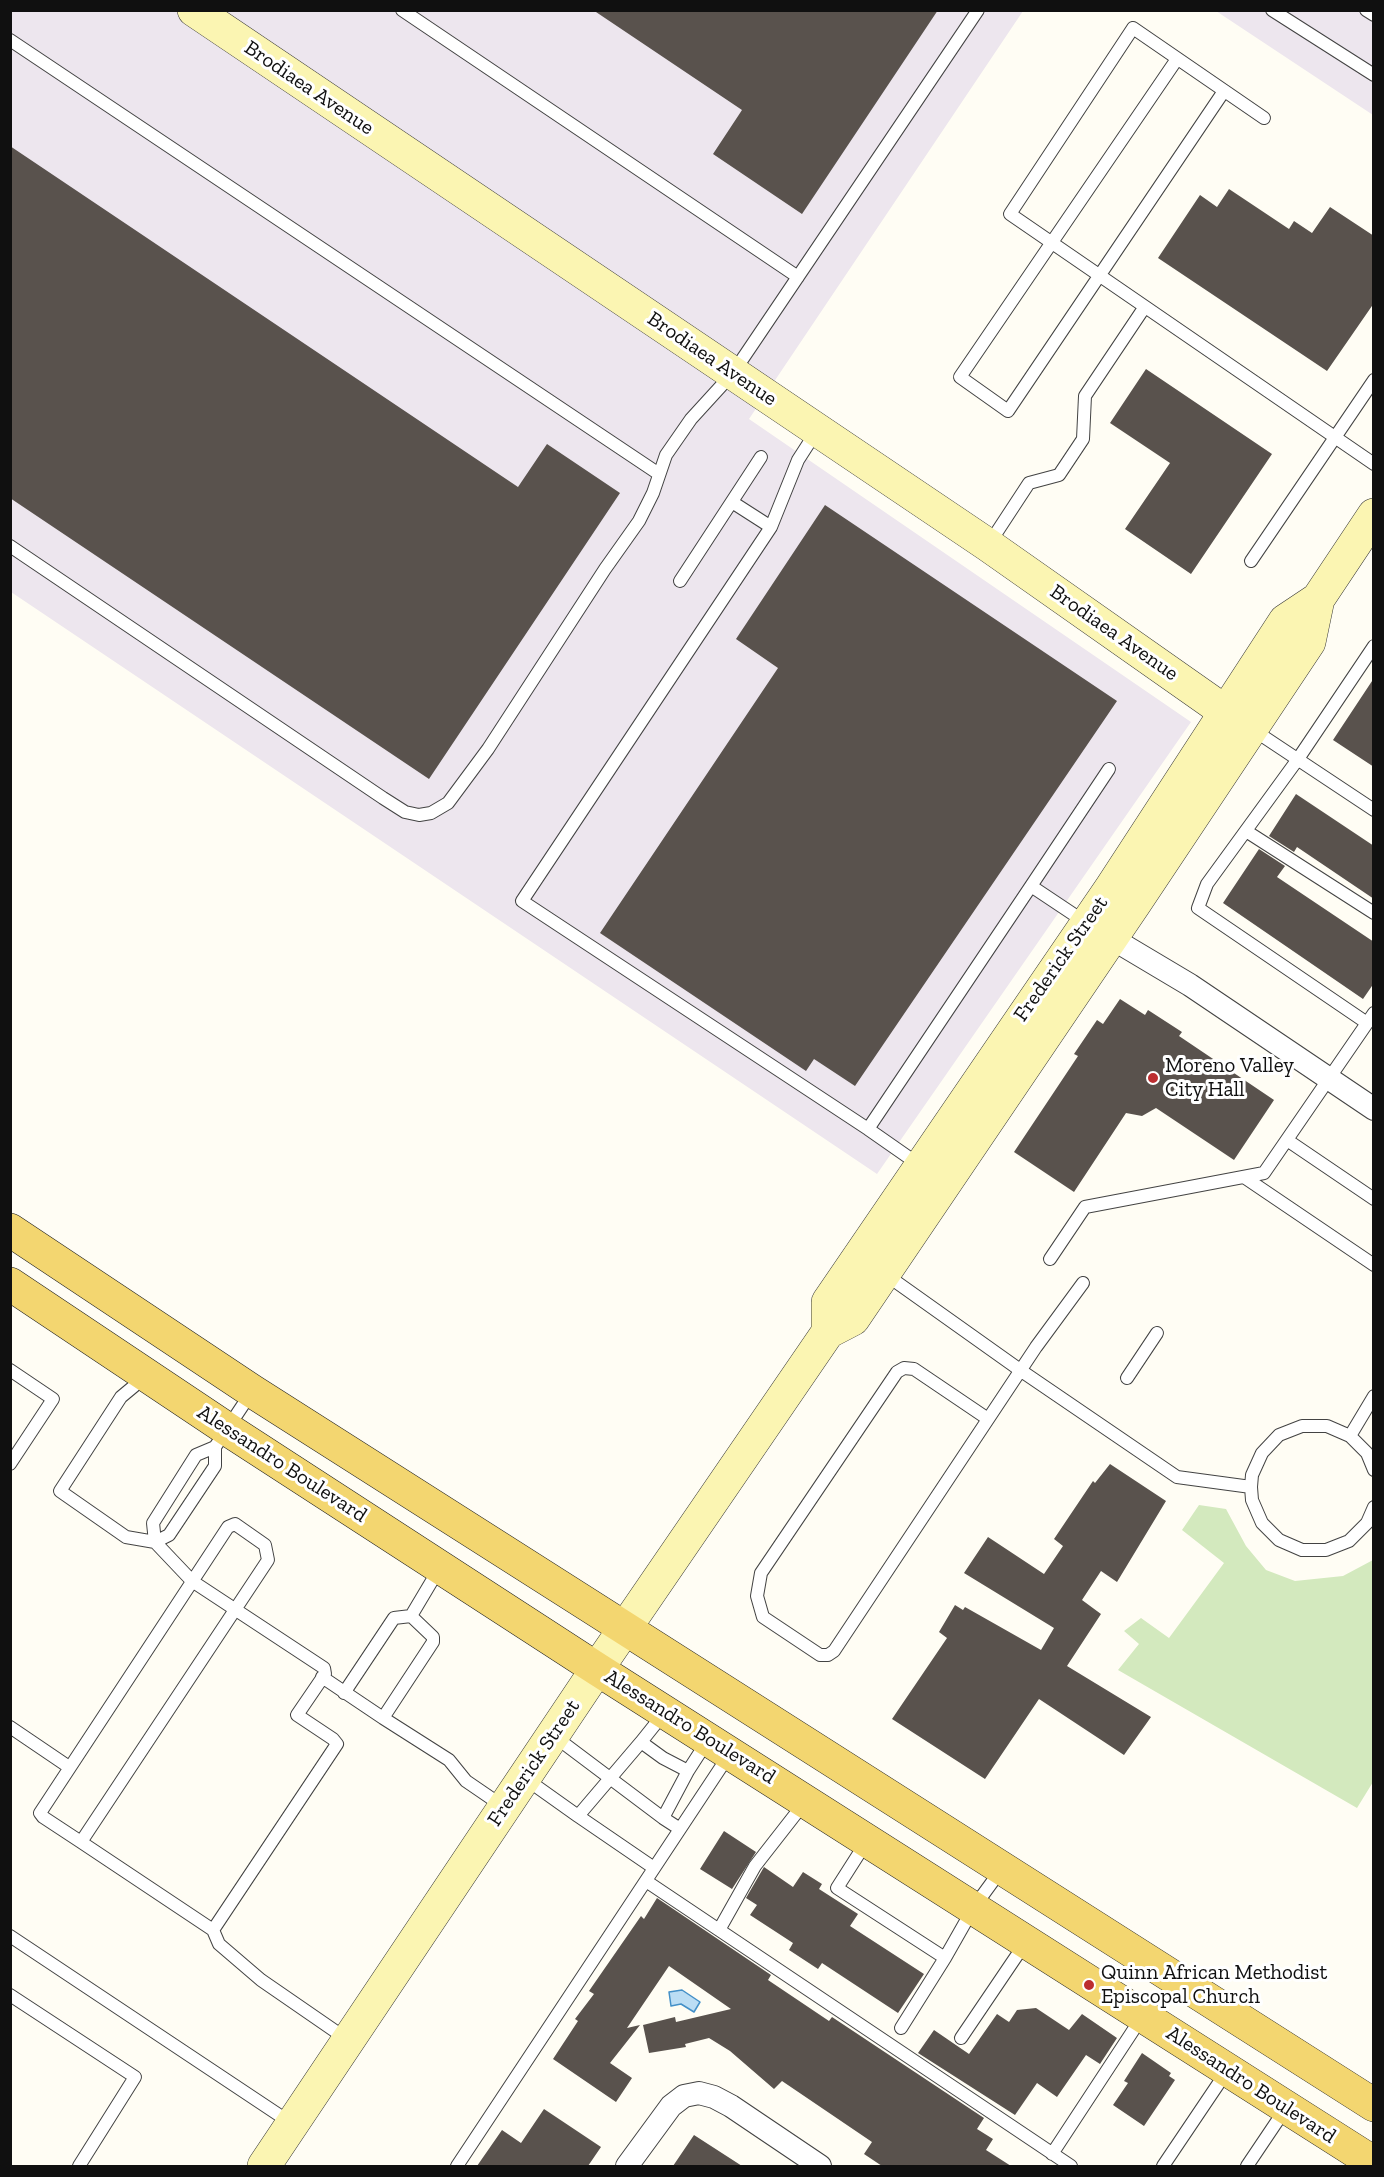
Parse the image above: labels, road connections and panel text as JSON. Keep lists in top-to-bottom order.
{
  "streets": {
    "main road": ["Brodiaea Avenue", "Frederick Street", "Alessandro Boulevard"]
  },
  "crossings": [
    ["Brodiaea Avenue", "Frederick Street"],
    ["Frederick Street", "Alessandro Boulevard"]
  ],
  "places": ["Moreno Valley City Hall", "Quinn African Methodist Episcopal Church"]
}
